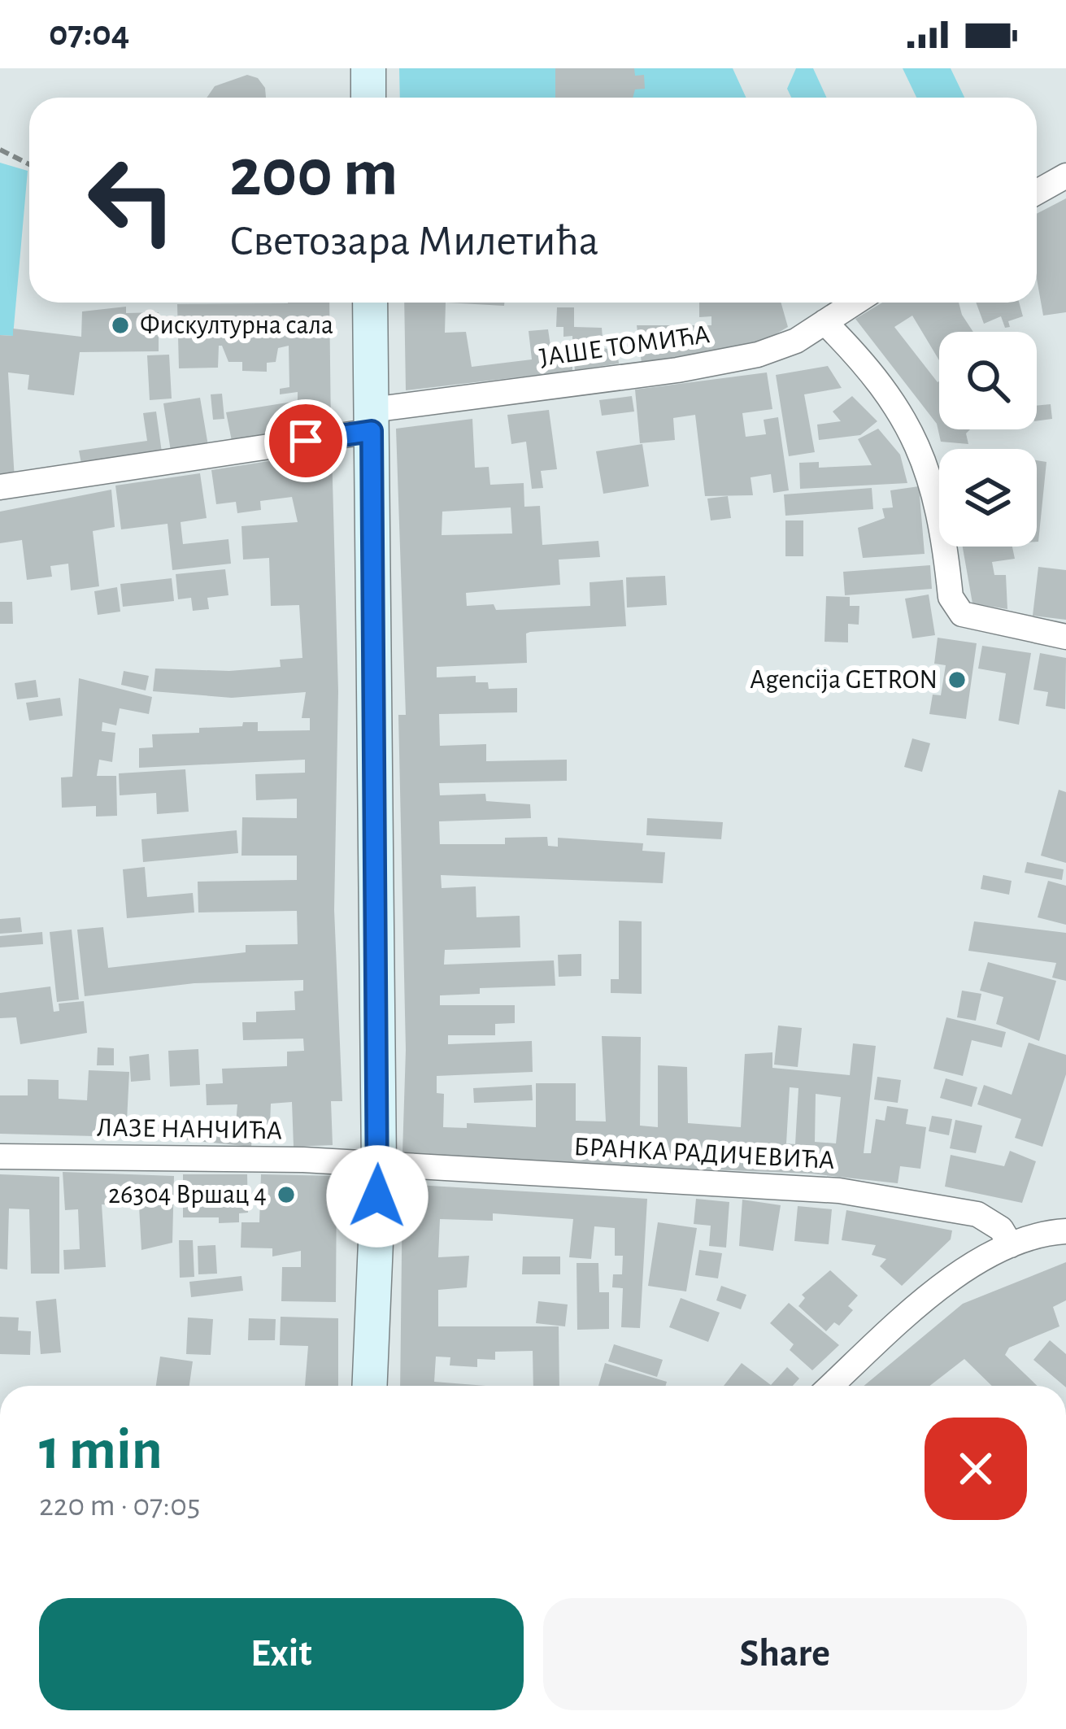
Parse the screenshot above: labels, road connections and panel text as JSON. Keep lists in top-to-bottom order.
{
  "streets": {
    "street": ["ЈАШЕ ТОМИЋА", "ЛАЗЕ НАНЧИЋА", "БРАНКА РАДИЧЕВИЋА"]
  },
  "crossings": [
    ["ЛАЗЕ НАНЧИЋА", "БРАНКА РАДИЧЕВИЋА"]
  ],
  "places": ["Фискултурна сала", "Agencija GETRON", "26304 Вршац 4"],
  "page": {
    "status": "07:04",
    "turn": ["200 m", "Светозара Милетића"],
    "heading": ["1 min", "220 m · 07:05"],
    "buttons": ["Exit", "Share"]
  }
}
